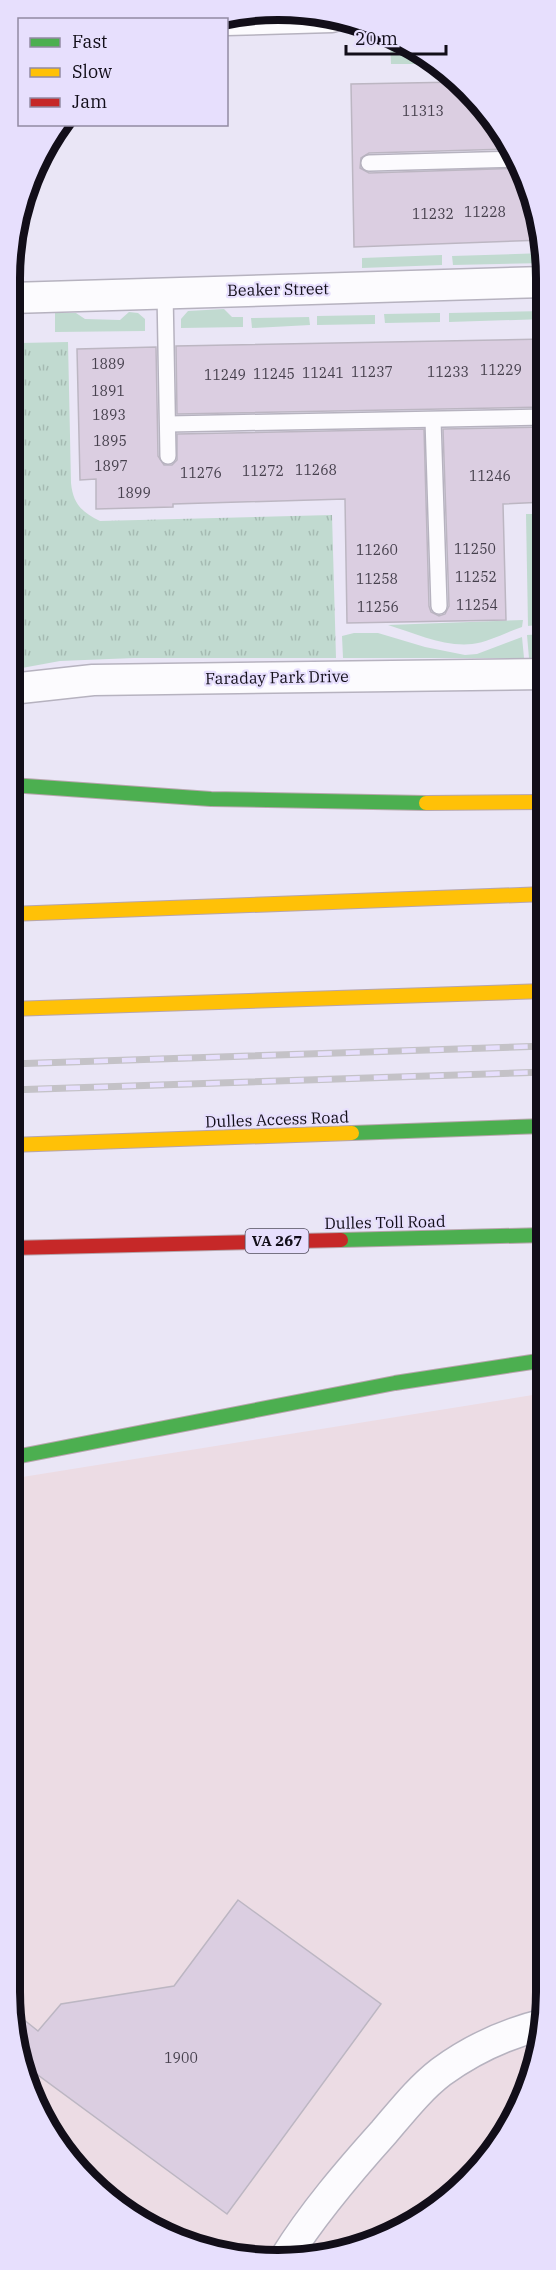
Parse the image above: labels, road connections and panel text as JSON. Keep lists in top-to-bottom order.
{
  "streets": {
    "highway": ["Dulles Access Road", "Dulles Toll Road", "VA 267"],
    "street": ["Beaker Street", "Faraday Park Drive"]
  },
  "house_numbers": [
    "11313",
    "11228",
    "11232",
    "1889",
    "11229",
    "11237",
    "11233",
    "11241",
    "11245",
    "11249",
    "1891",
    "1893",
    "1895",
    "1897",
    "11268",
    "11272",
    "11276",
    "11246",
    "1899",
    "11250",
    "11260",
    "11252",
    "11258",
    "11254",
    "11256",
    "1900"
  ],
  "legend": ["Fast", "Slow", "Jam"],
  "scale_bar": "20 m"
}
